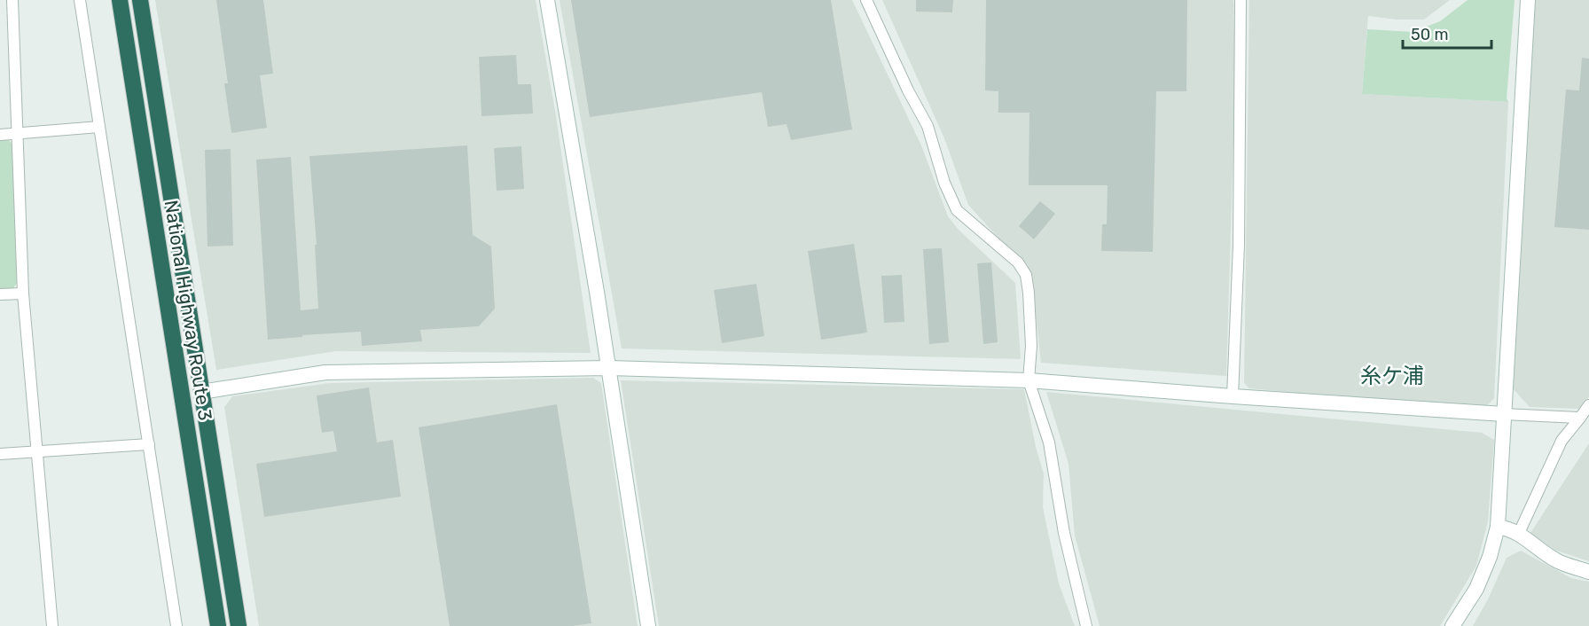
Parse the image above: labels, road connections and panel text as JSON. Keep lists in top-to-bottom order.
{
  "streets": {
    "highway": ["National Highway Route 3"]
  },
  "districts": ["糸ケ浦"],
  "scale_bar": "50 m"
}
